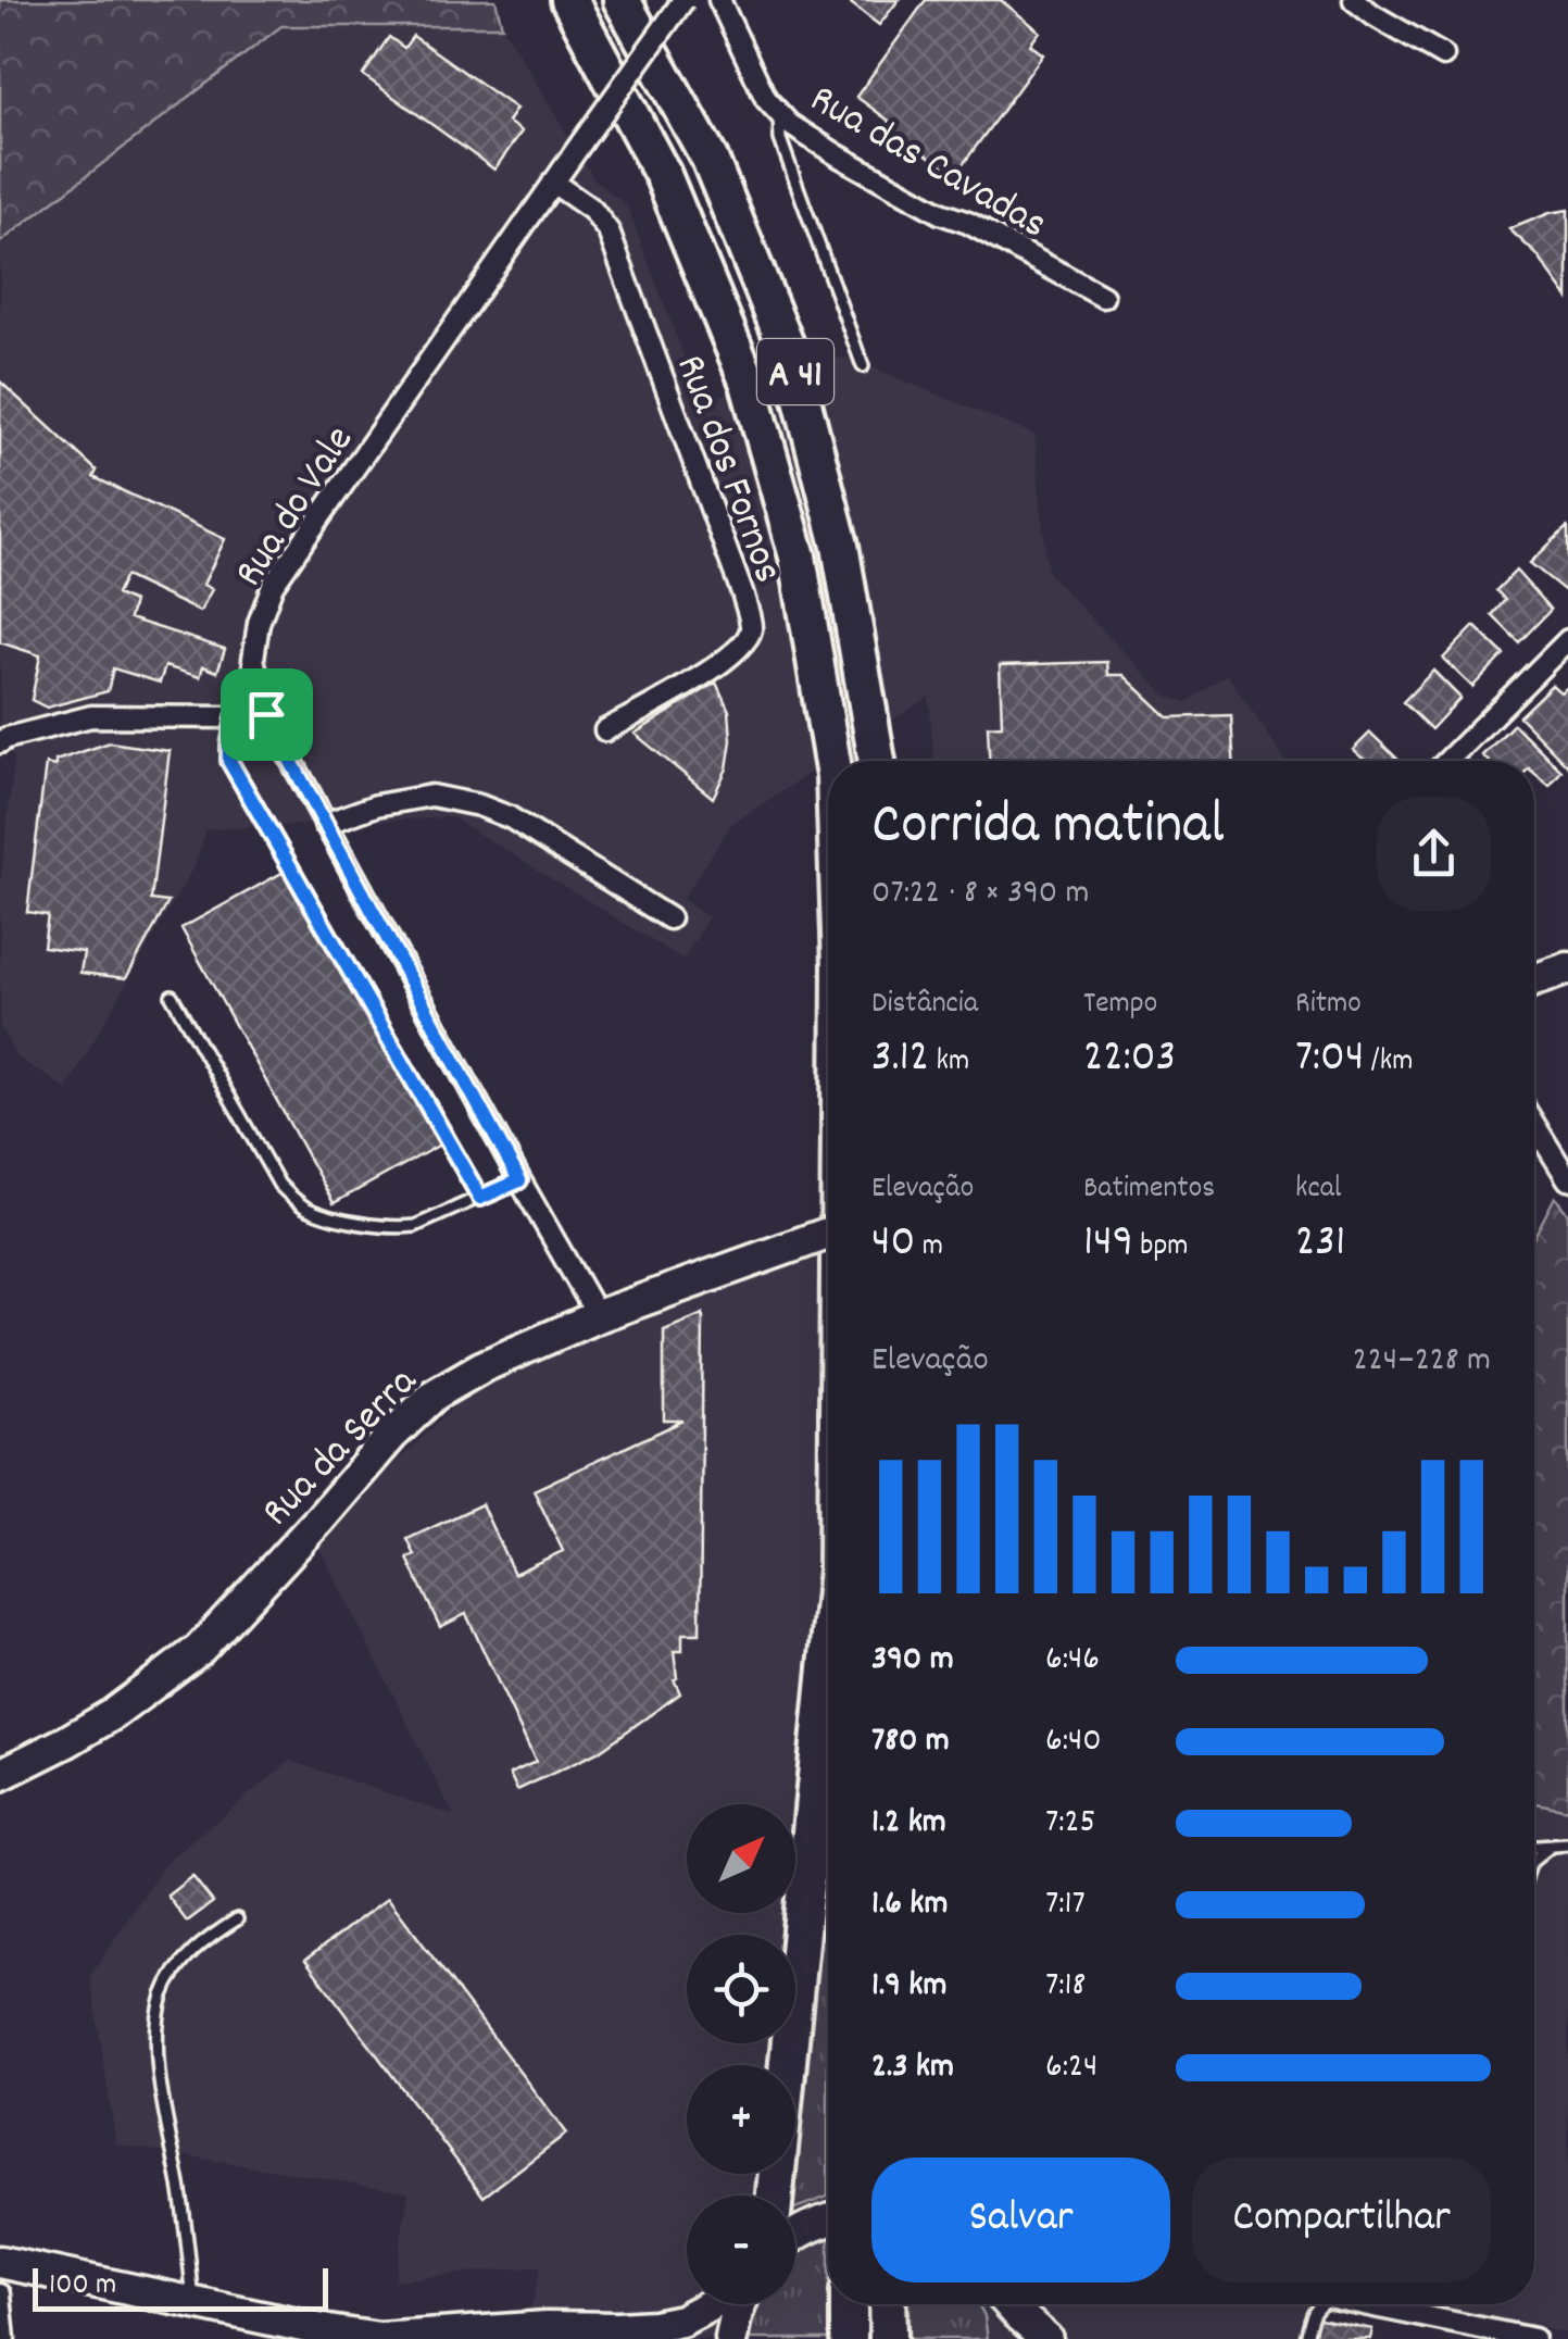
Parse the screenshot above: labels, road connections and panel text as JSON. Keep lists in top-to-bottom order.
{
  "streets": {
    "highway": ["A 41"],
    "main road": ["Rua da Serra"],
    "street": ["Rua das Cavadas", "Rua dos Fornos", "Rua do Vale"]
  },
  "crossings": [
    ["Rua dos Fornos", "Rua do Vale"],
    ["Rua do Vale", "Rua da Serra"]
  ],
  "scale_bar": "100 m",
  "north": "top right",
  "page": {
    "heading": ["Corrida matinal", "07:22 · 8 × 390 m"],
    "stats": [
      ["Distância", "3.12 km"],
      ["Tempo", "22:03"],
      ["Ritmo", "7:04 /km"],
      ["Elevação", "40 m"],
      ["Batimentos", "149 bpm"],
      ["kcal", "231"]
    ],
    "chart": ["Elevação", "224–228 m"],
    "list": [
      {
        "name": "390 m",
        "note": "6:46"
      },
      {
        "name": "780 m",
        "note": "6:40"
      },
      {
        "name": "1.2 km",
        "note": "7:25"
      },
      {
        "name": "1.6 km",
        "note": "7:17"
      },
      {
        "name": "1.9 km",
        "note": "7:18"
      },
      {
        "name": "2.3 km",
        "note": "6:24"
      }
    ],
    "map_buttons": ["+", "−"],
    "buttons": ["Salvar", "Compartilhar"],
    "scale": "100 m"
  }
}
